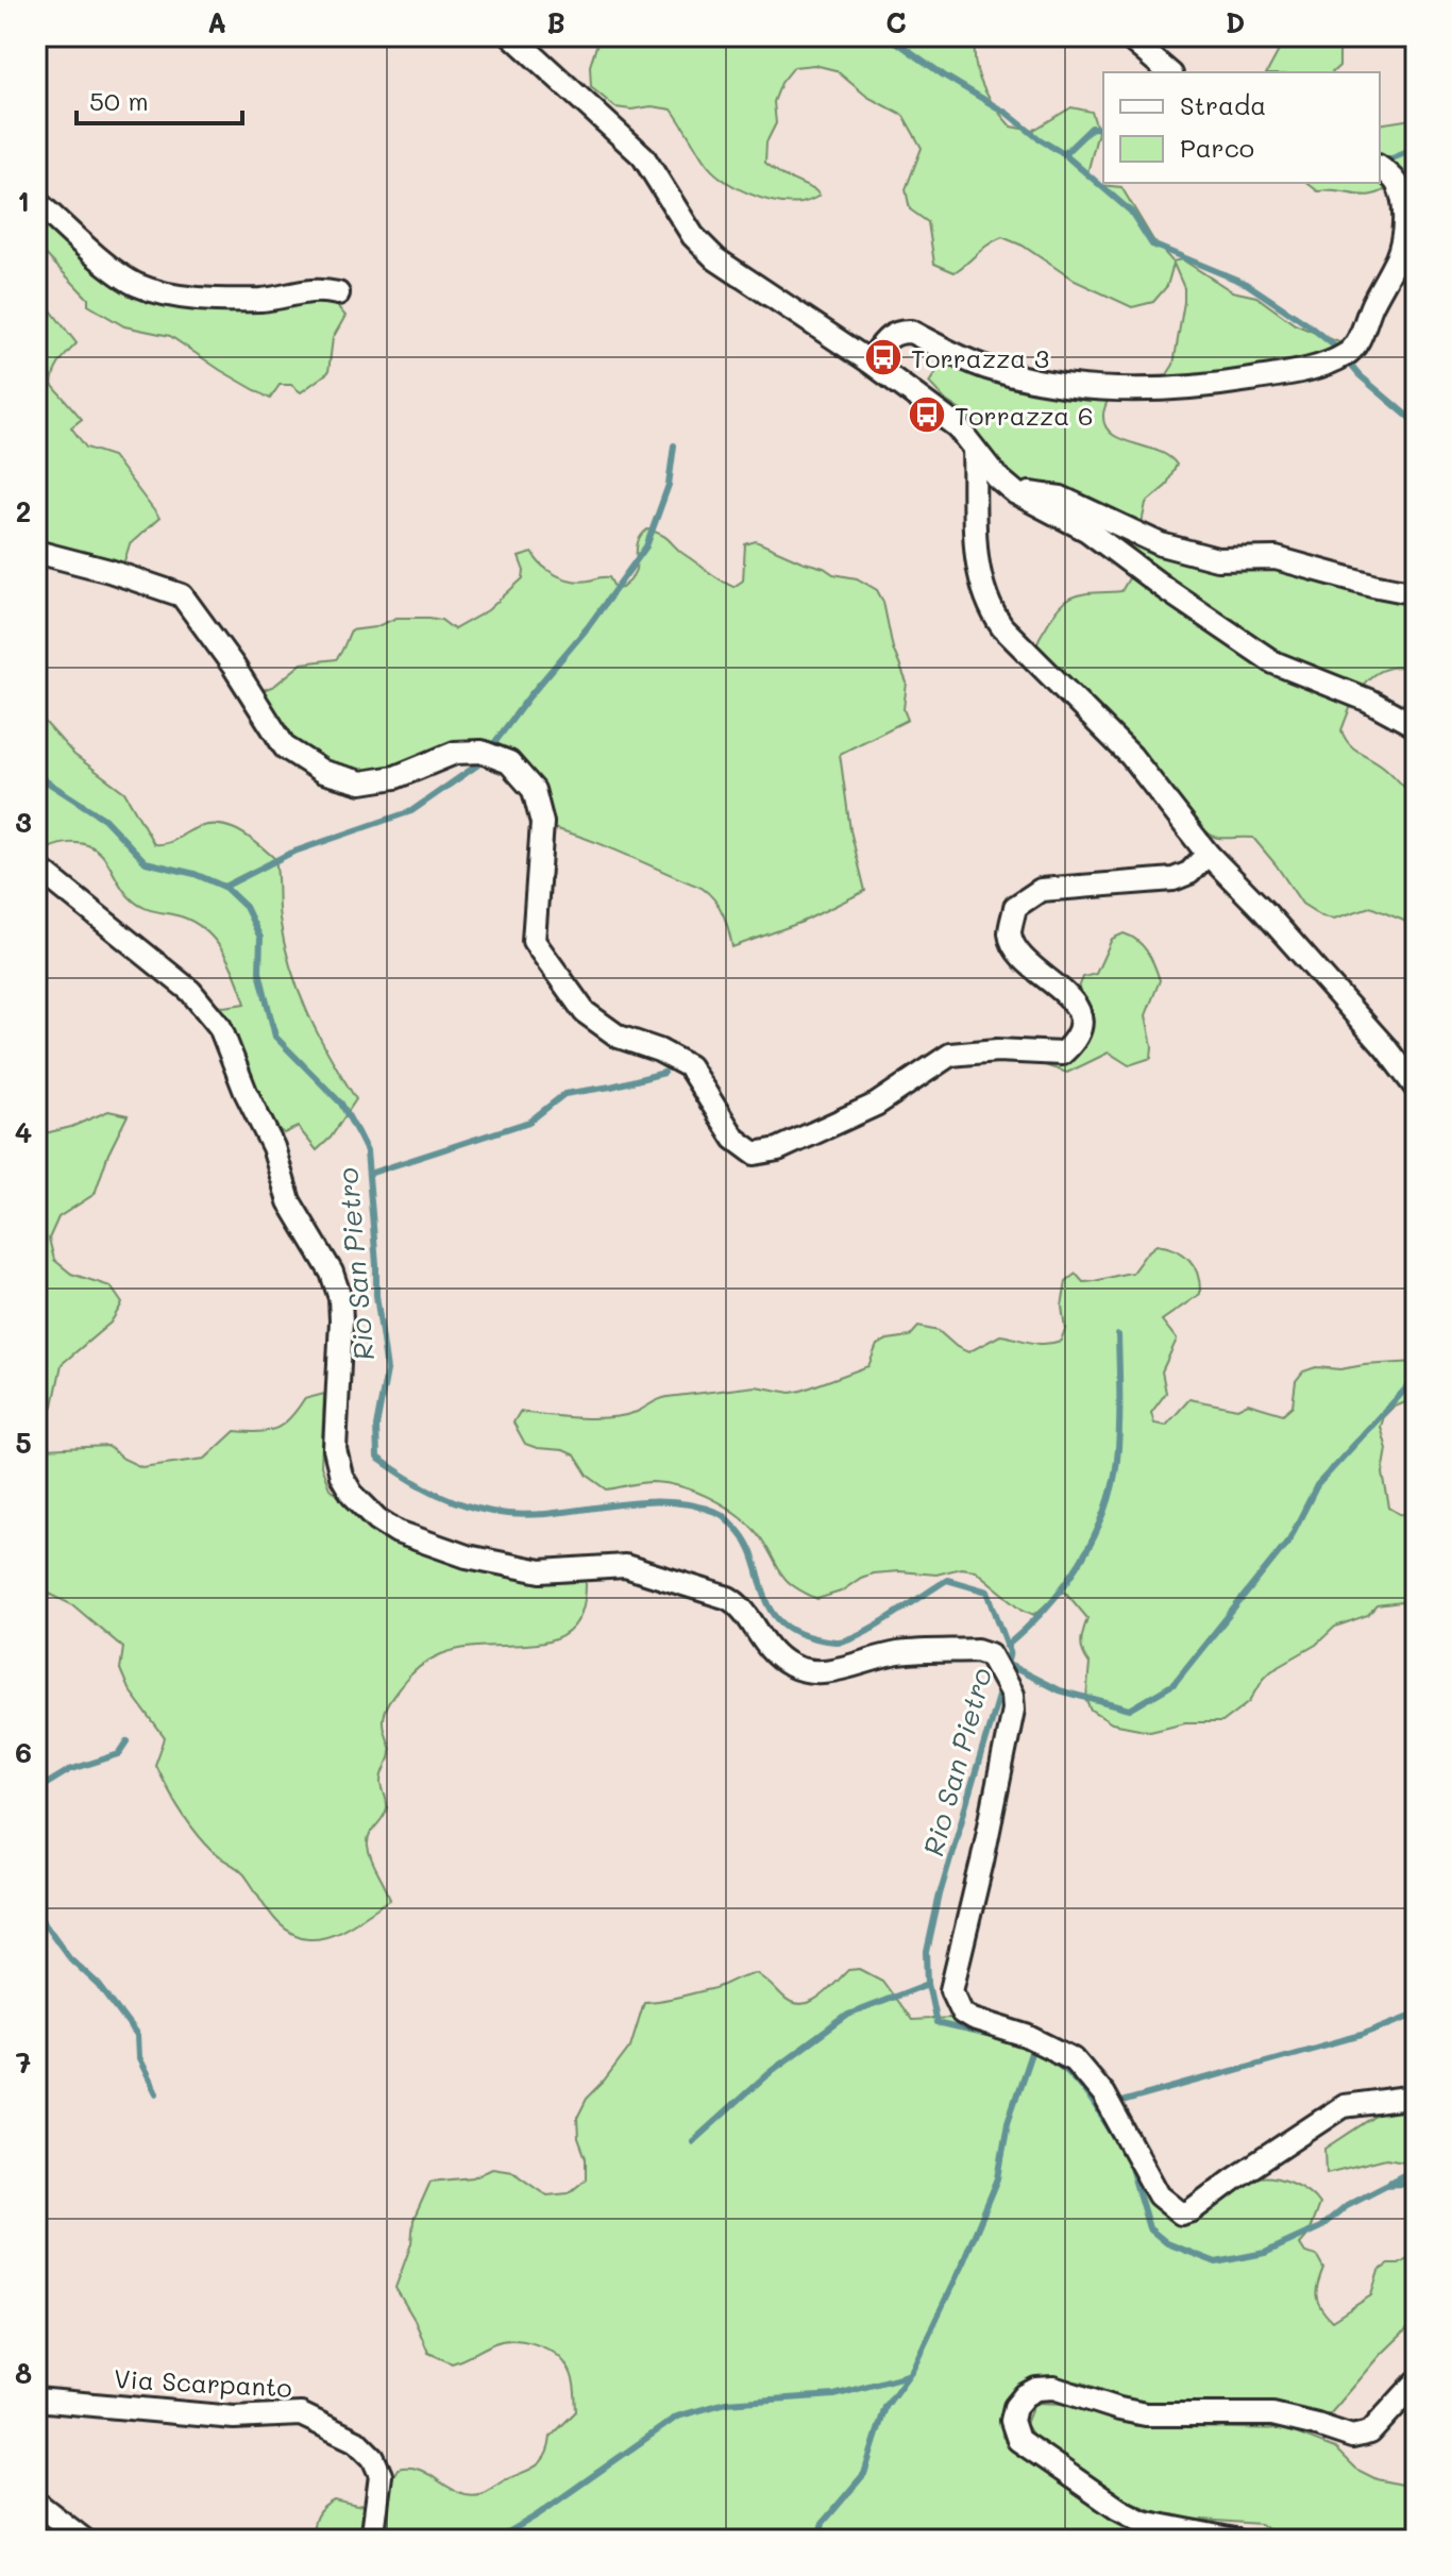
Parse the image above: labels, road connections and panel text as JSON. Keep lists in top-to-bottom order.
{
  "streets": {
    "street": ["Via Scarpanto"]
  },
  "water": ["Rio San Pietro"],
  "places": {
    "bus stop": ["Torrazza 3", "Torrazza 6"]
  },
  "legend": ["Strada", "Parco"],
  "scale_bar": "50 m",
  "grid": {
    "columns": [
      "A",
      "B",
      "C",
      "D"
    ],
    "rows": [
      "1",
      "2",
      "3",
      "4",
      "5",
      "6",
      "7",
      "8"
    ]
  }
}
